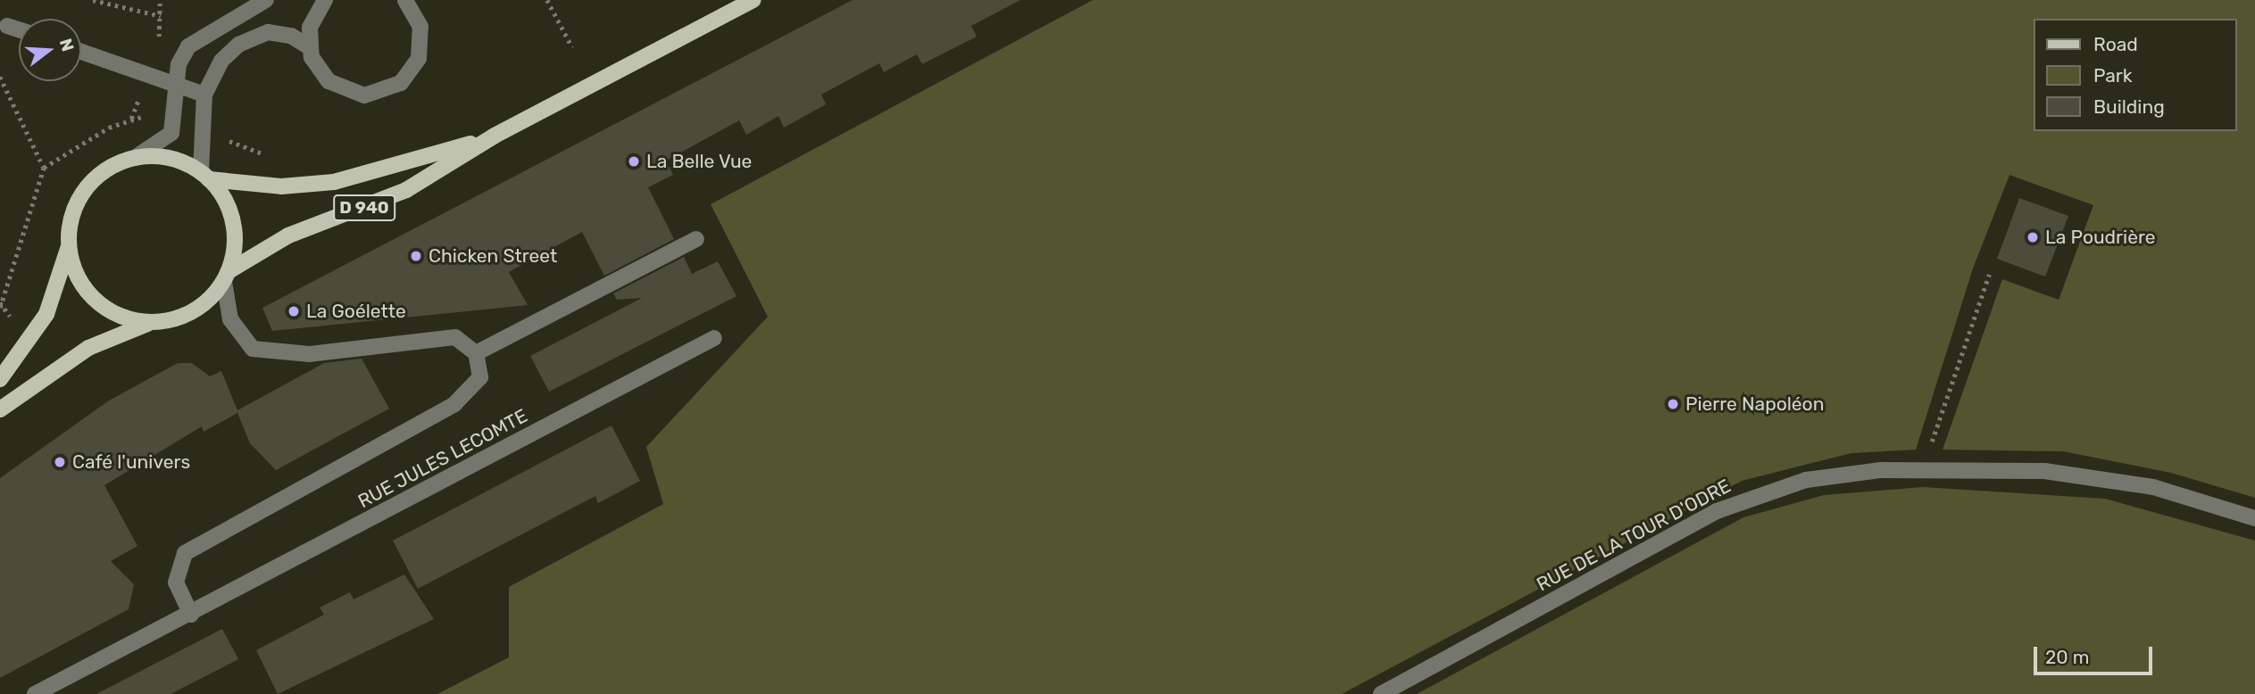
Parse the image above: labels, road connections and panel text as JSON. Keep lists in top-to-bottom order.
{
  "streets": {
    "main road": ["D 940"],
    "street": ["RUE JULES LECOMTE", "RUE DE LA TOUR D'ODRE"]
  },
  "places": [
    "La Belle Vue",
    "La Poudrière",
    "Chicken Street",
    "La Goélette",
    "Pierre Napoléon",
    "Café l'univers"
  ],
  "legend": ["Road", "Park", "Building"],
  "scale_bar": "20 m",
  "north": "right"
}
